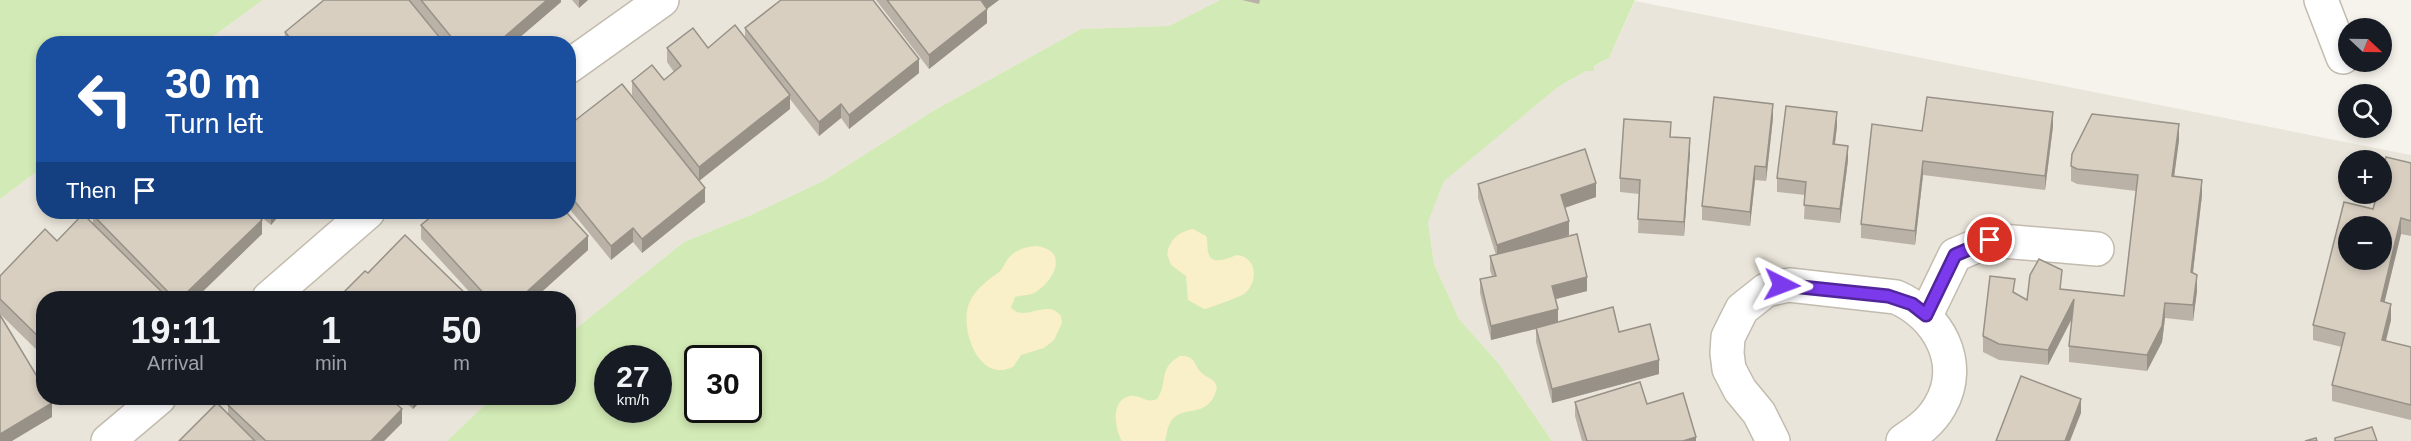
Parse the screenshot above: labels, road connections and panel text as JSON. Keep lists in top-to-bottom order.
{
  "north": "right",
  "page": {
    "map_buttons": ["+", "−"],
    "turn": ["30 m", "Turn left"],
    "then": "Then",
    "eta": [
      "19:11",
      "Arrival",
      "1",
      "min",
      "50",
      "m"
    ],
    "speed": "27 km/h",
    "limit": "30"
  }
}
